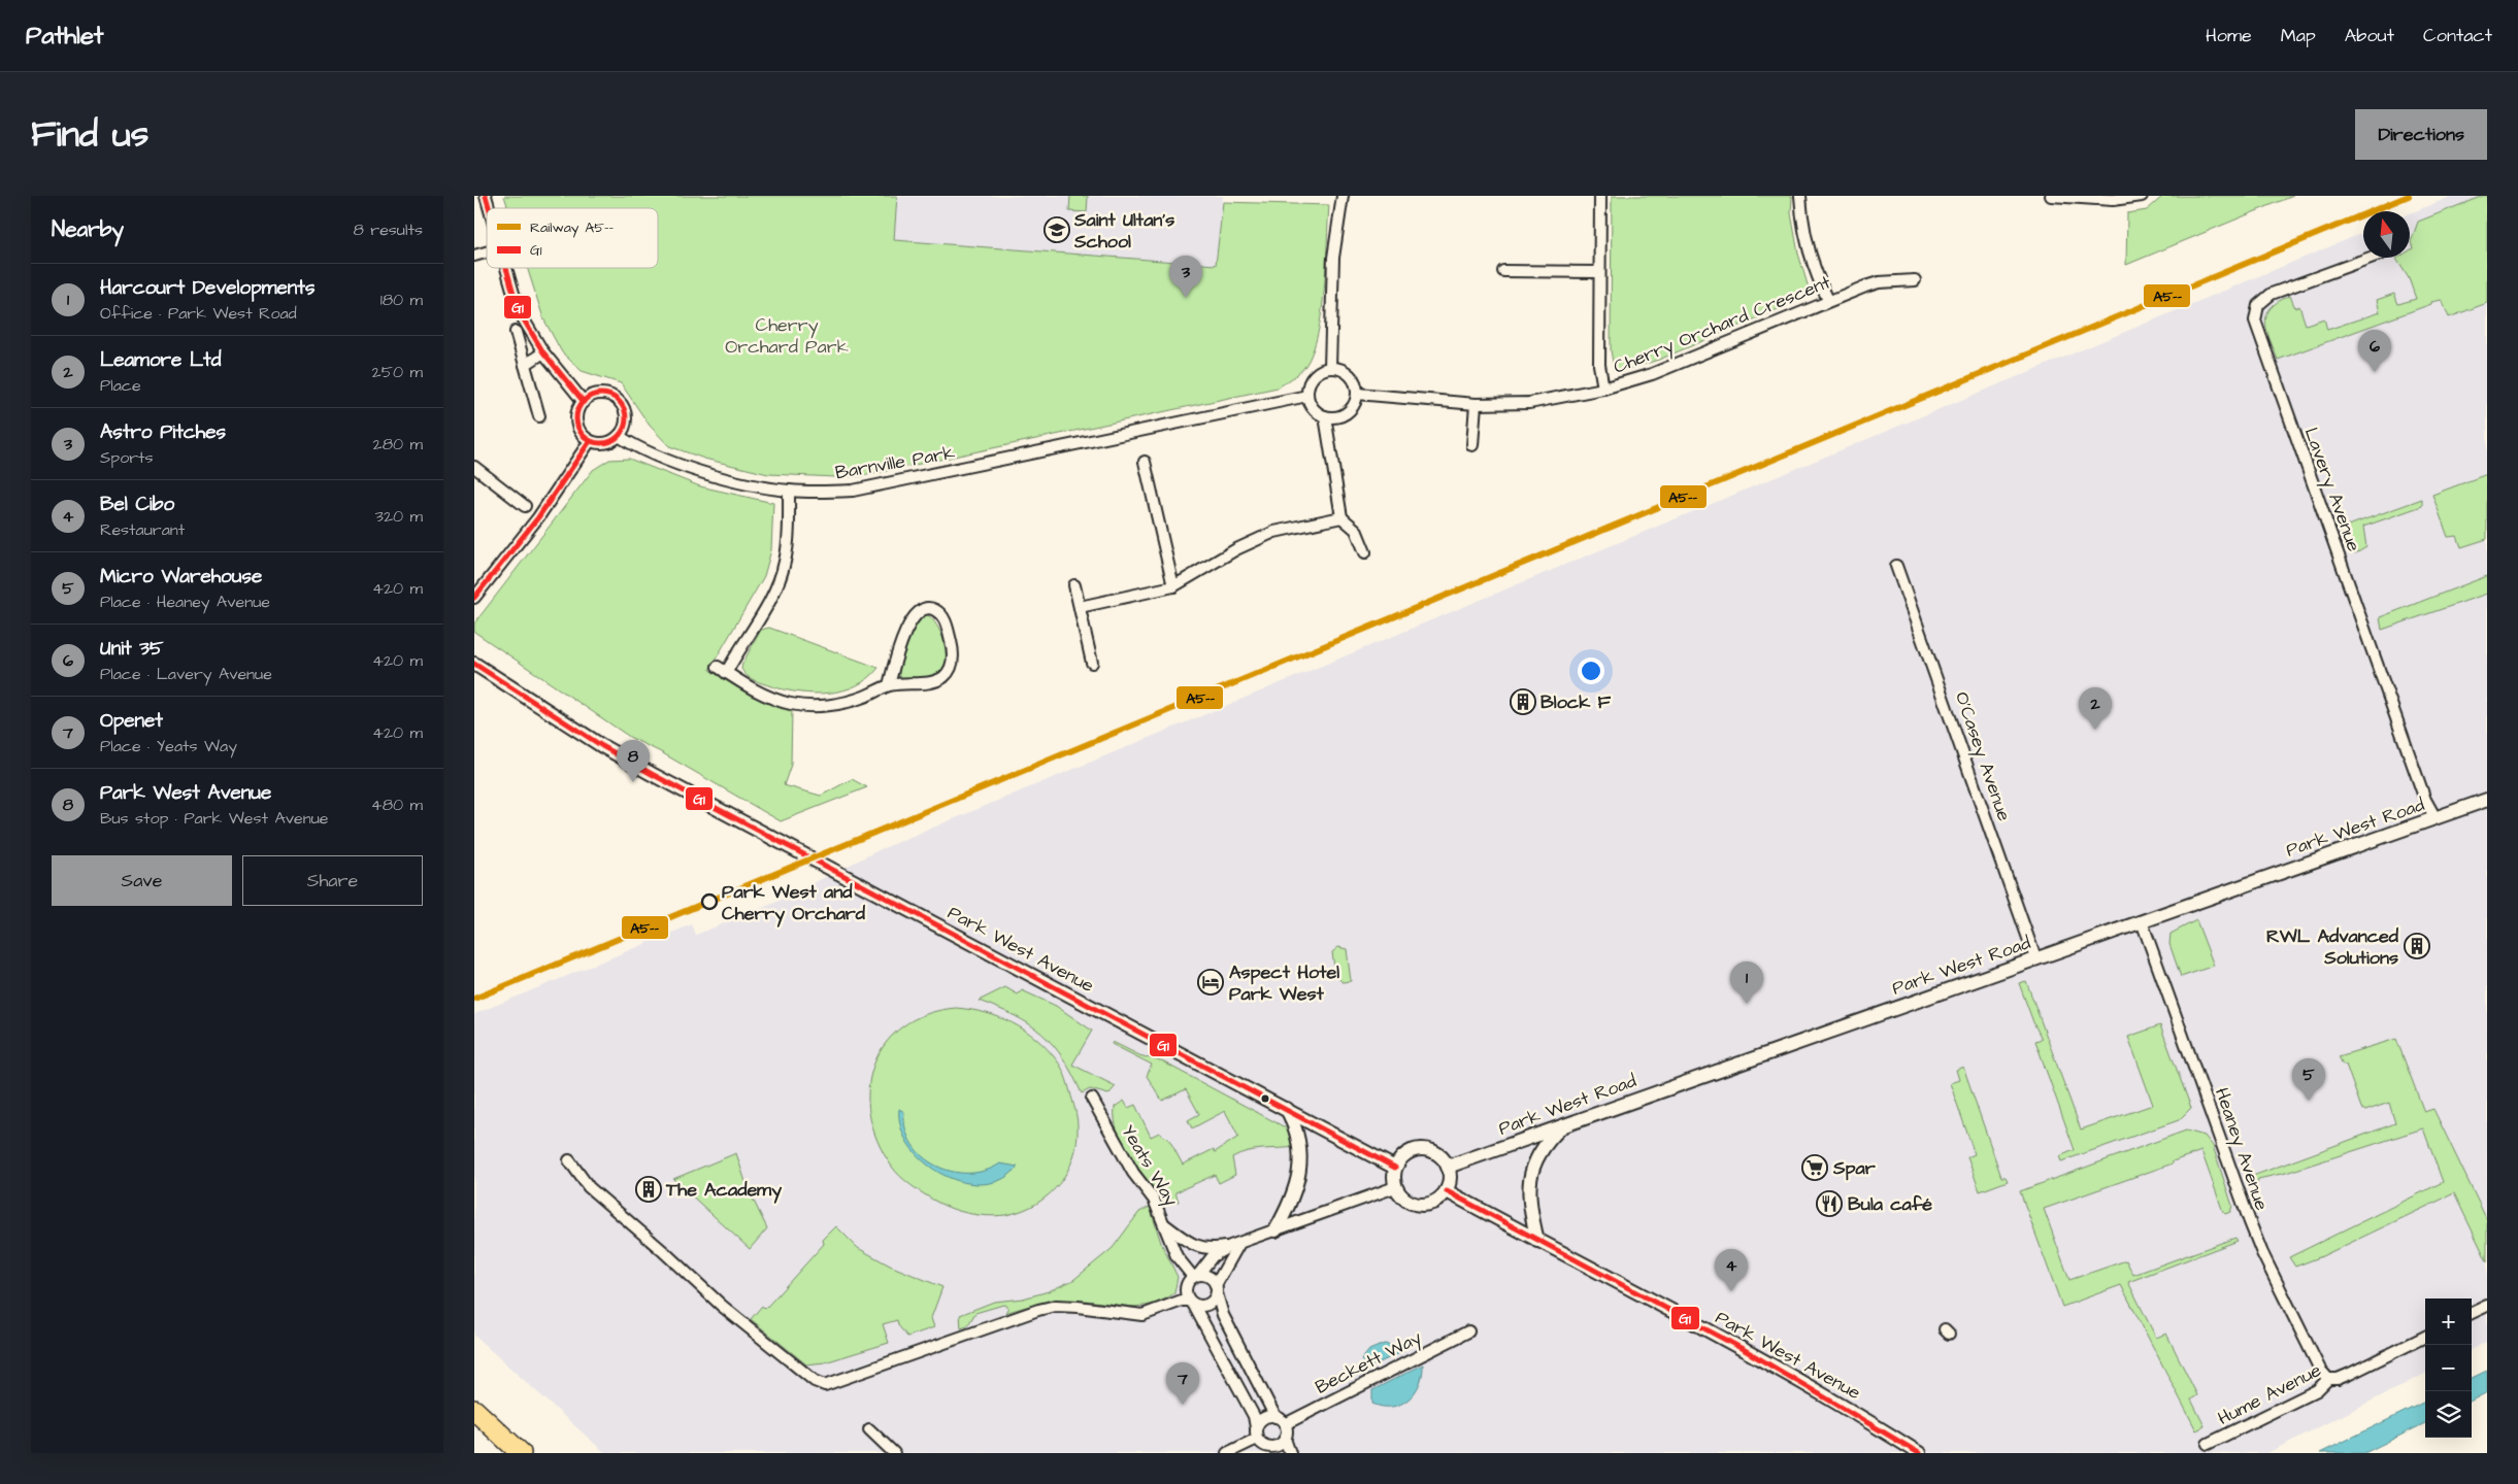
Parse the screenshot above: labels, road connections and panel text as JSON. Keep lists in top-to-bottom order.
{
  "streets": {
    "street": [
      "Cherry Orchard Crescent",
      "Barnville Park",
      "Lavery Avenue",
      "O'Casey Avenue",
      "Park West Road",
      "Park West Avenue",
      "Heaney Avenue",
      "Yeats Way",
      "Beckett Way",
      "Hume Avenue"
    ]
  },
  "crossings": [
    ["Cherry Orchard Crescent", "Barnville Park"],
    ["Lavery Avenue", "Park West Road"],
    ["O'Casey Avenue", "Park West Road"],
    ["Park West Road", "Park West Avenue"],
    ["Park West Road", "Heaney Avenue"],
    ["Heaney Avenue", "Hume Avenue"]
  ],
  "parks": ["Cherry Orchard Park"],
  "places": {
    "school or university": ["Saint Ultan’s School"],
    "building": ["Block F", "RWL Advanced Solutions", "The Academy"],
    "other": ["Park West and Cherry Orchard"],
    "hotel": ["Aspect Hotel Park West"],
    "supermarket": ["Spar"],
    "restaurant": ["Bula café"]
  },
  "lines": ["rail line A5--", "transit line G1"],
  "legend": ["Railway A5--", "G1"],
  "north": "top",
  "page": {
    "header": "Pathlet",
    "nav": [
      "Home",
      "Map",
      "About",
      "Contact"
    ],
    "title": "Find us",
    "buttons": [
      "Directions",
      ["Save", "Share"]
    ],
    "heading": ["Nearby", "8 results"],
    "pins": [
      "3",
      "6",
      "2",
      "8",
      "1",
      "5",
      "4",
      "7"
    ],
    "list": [
      {
        "mark": "1",
        "name": "Harcourt Developments",
        "note": "Office · Park West Road",
        "value": "180 m"
      },
      {
        "mark": "2",
        "name": "Leamore Ltd",
        "note": "Place",
        "value": "250 m"
      },
      {
        "mark": "3",
        "name": "Astro Pitches",
        "note": "Sports",
        "value": "280 m"
      },
      {
        "mark": "4",
        "name": "Bel Cibo",
        "note": "Restaurant",
        "value": "320 m"
      },
      {
        "mark": "5",
        "name": "Micro Warehouse",
        "note": "Place · Heaney Avenue",
        "value": "420 m"
      },
      {
        "mark": "6",
        "name": "Unit 35",
        "note": "Place · Lavery Avenue",
        "value": "420 m"
      },
      {
        "mark": "7",
        "name": "Openet",
        "note": "Place · Yeats Way",
        "value": "420 m"
      },
      {
        "mark": "8",
        "name": "Park West Avenue",
        "note": "Bus stop · Park West Avenue",
        "value": "480 m"
      }
    ],
    "map_buttons": ["+", "−"]
  }
}
